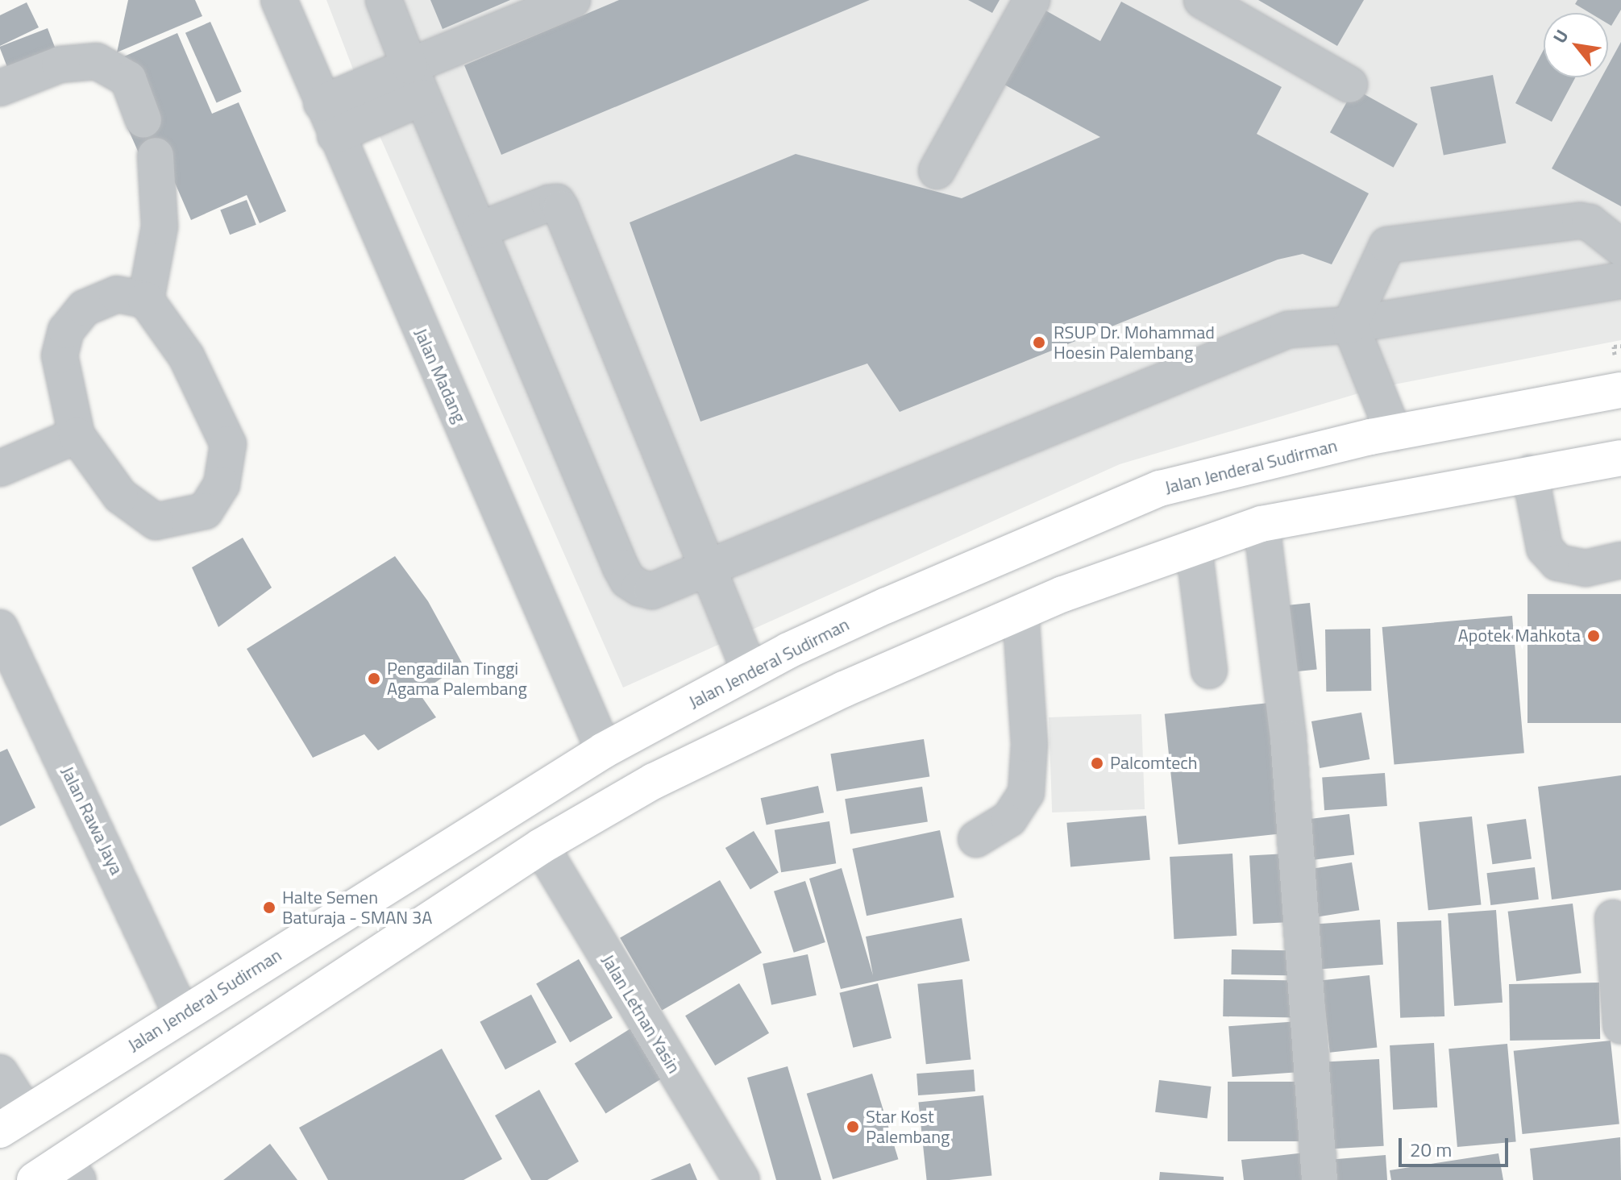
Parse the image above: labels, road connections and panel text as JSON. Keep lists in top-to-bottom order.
{
  "streets": {
    "highway": ["Jalan Jenderal Sudirman"],
    "street": ["Jalan Madang", "Jalan Rawa Jaya", "Jalan Letnan Yasin"]
  },
  "crossings": [
    ["Jalan Madang", "Jalan Jenderal Sudirman"],
    ["Jalan Jenderal Sudirman", "Jalan Rawa Jaya"]
  ],
  "places": [
    "RSUP Dr. Mohammad Hoesin Palembang",
    "Apotek Mahkota",
    "Pengadilan Tinggi Agama Palembang",
    "Palcomtech",
    "Halte Semen Baturaja - SMAN 3A",
    "Star Kost Palembang"
  ],
  "scale_bar": "20 m",
  "north": "top left"
}
